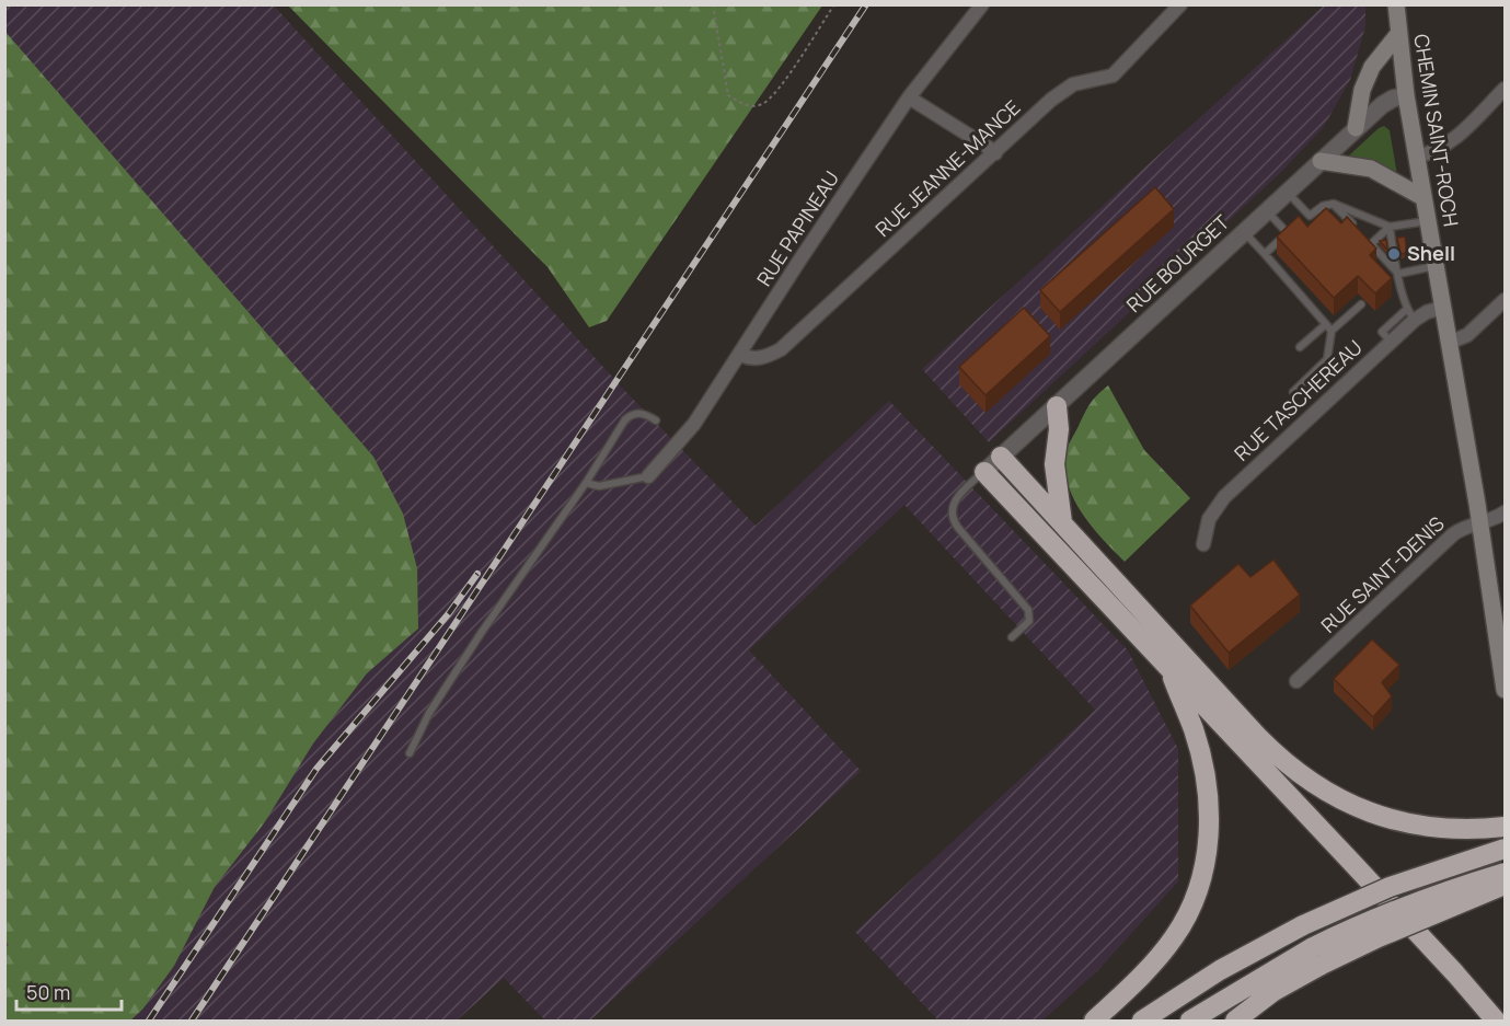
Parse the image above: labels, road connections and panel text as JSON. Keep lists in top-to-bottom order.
{
  "streets": {
    "main road": ["CHEMIN SAINT-ROCH"],
    "street": [
      "RUE JEANNE-MANCE",
      "RUE PAPINEAU",
      "RUE BOURGET",
      "RUE TASCHEREAU",
      "RUE SAINT-DENIS"
    ]
  },
  "crossings": [
    ["CHEMIN SAINT-ROCH", "RUE BOURGET"],
    ["CHEMIN SAINT-ROCH", "RUE TASCHEREAU"],
    ["CHEMIN SAINT-ROCH", "RUE SAINT-DENIS"],
    ["RUE JEANNE-MANCE", "RUE PAPINEAU"]
  ],
  "places": ["Shell"],
  "scale_bar": "50 m"
}
